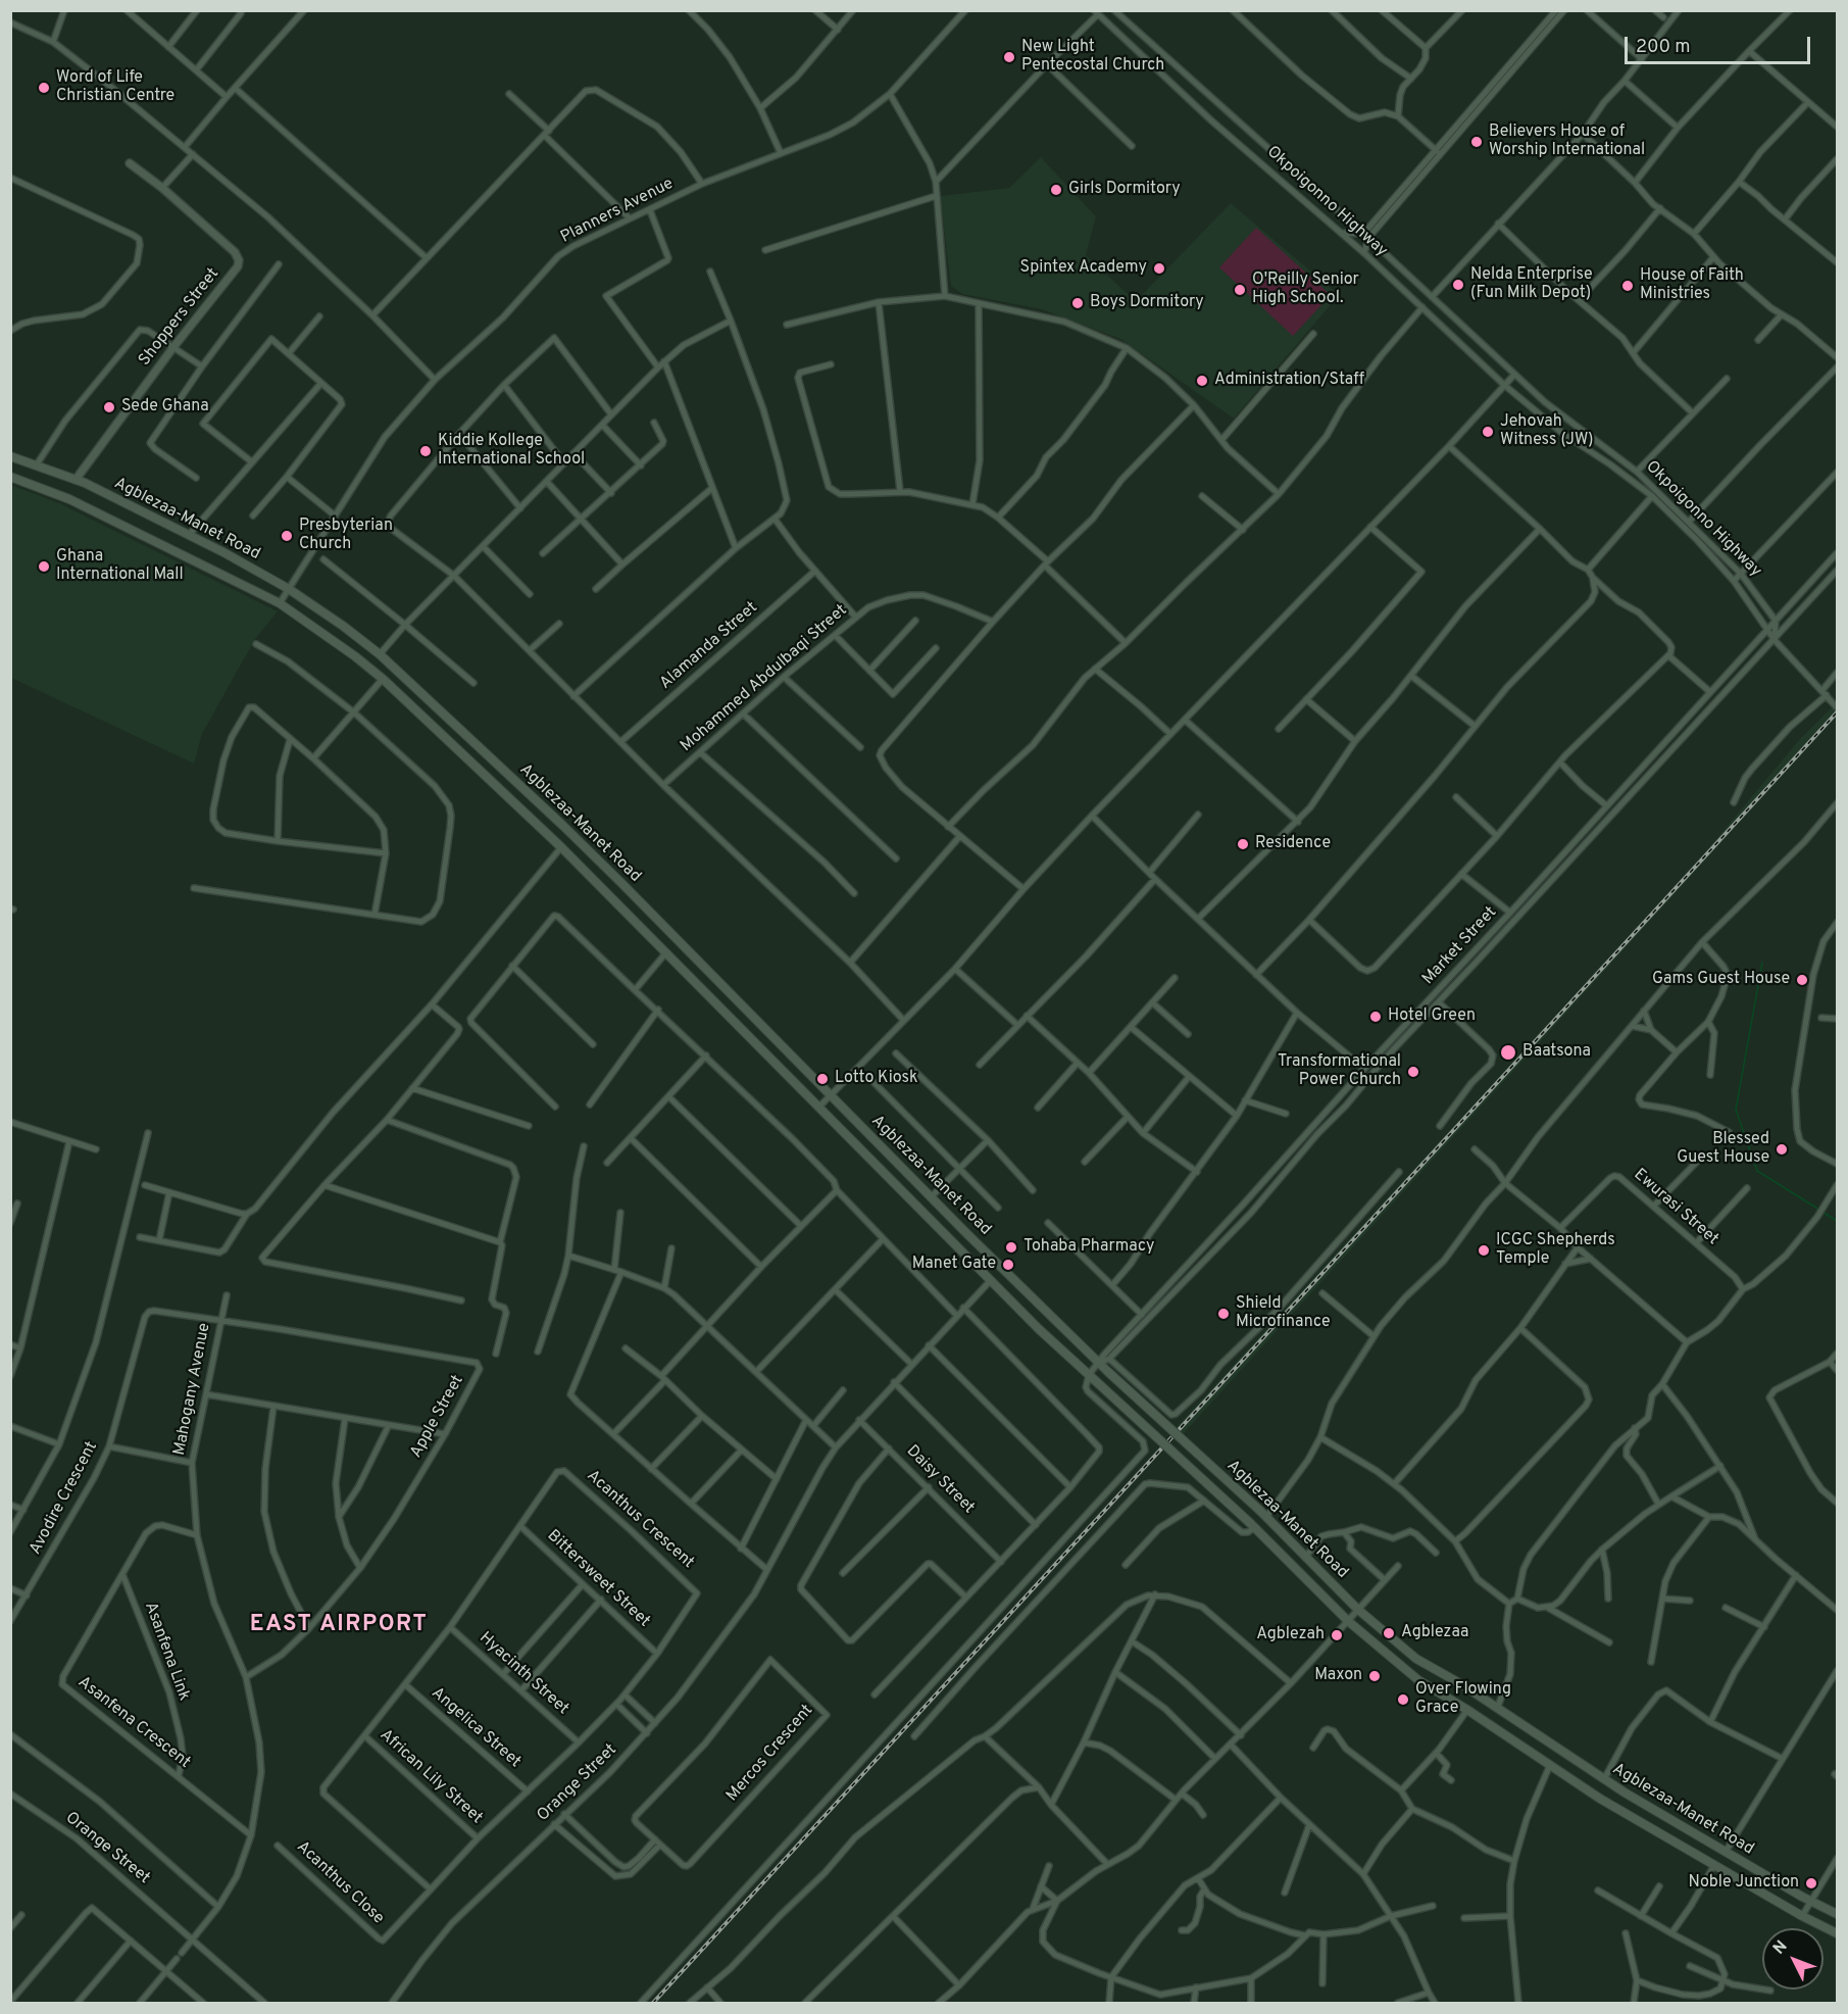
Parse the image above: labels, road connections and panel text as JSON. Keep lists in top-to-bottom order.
{
  "streets": {
    "main road": ["Agblezaa-Manet Road"],
    "street": [
      "Okpoigonno Highway",
      "Planners Avenue",
      "Shoppers Street",
      "Alamanda Street",
      "Mohammed Abdulbaqi Street",
      "Market Street",
      "Ewurasi Street",
      "Mahogany Avenue",
      "Apple Street",
      "Daisy Street",
      "Avodire Crescent",
      "Acanthus Crescent",
      "Bittersweet Street",
      "Asanfena Link",
      "Hyacinth Street",
      "Asanfena Crescent",
      "Angelica Street",
      "Mercos Crescent",
      "African Lily Street",
      "Orange Street",
      "Acanthus Close"
    ]
  },
  "crossings": [
    ["Okpoigonno Highway", "Market Street"],
    ["Planners Avenue", "Agblezaa-Manet Road"],
    ["Shoppers Street", "Agblezaa-Manet Road"],
    ["Agblezaa-Manet Road", "Market Street"],
    ["Agblezaa-Manet Road", "Orange Street"],
    ["Mahogany Avenue", "Apple Street"],
    ["Mahogany Avenue", "Avodire Crescent"],
    ["Mahogany Avenue", "Asanfena Crescent"],
    ["Mahogany Avenue", "Orange Street"],
    ["Apple Street", "Avodire Crescent"],
    ["Daisy Street", "Orange Street"],
    ["Acanthus Crescent", "Bittersweet Street"],
    ["Acanthus Crescent", "Hyacinth Street"],
    ["Acanthus Crescent", "Angelica Street"],
    ["Acanthus Crescent", "African Lily Street"],
    ["Acanthus Crescent", "Acanthus Close"],
    ["Asanfena Link", "Asanfena Crescent"]
  ],
  "districts": ["EAST AIRPORT"],
  "places": [
    "New Light Pentecostal Church",
    "Word of Life Christian Centre",
    "Believers House of Worship International",
    "Girls Dormitory",
    "Spintex Academy",
    "Nelda Enterprise (Fun Milk Depot)",
    "House of Faith Ministries",
    "O'Reilly Senior High School.",
    "Boys Dormitory",
    "Administration/Staff",
    "Sede Ghana",
    "Jehovah Witness (JW)",
    "Kiddie Kollege International School",
    "Presbyterian Church",
    "Ghana International Mall",
    "Residence",
    "Gams Guest House",
    "Hotel Green",
    "Baatsona",
    "Transformational Power Church",
    "Lotto Kiosk",
    "Blessed Guest House",
    "Tohaba Pharmacy",
    "ICGC Shepherds Temple",
    "Manet Gate",
    "Shield Microfinance",
    "Agblezaa",
    "Agblezah",
    "Maxon",
    "Over Flowing Grace",
    "Noble Junction"
  ],
  "scale_bar": "200 m",
  "north": "top left"
}
